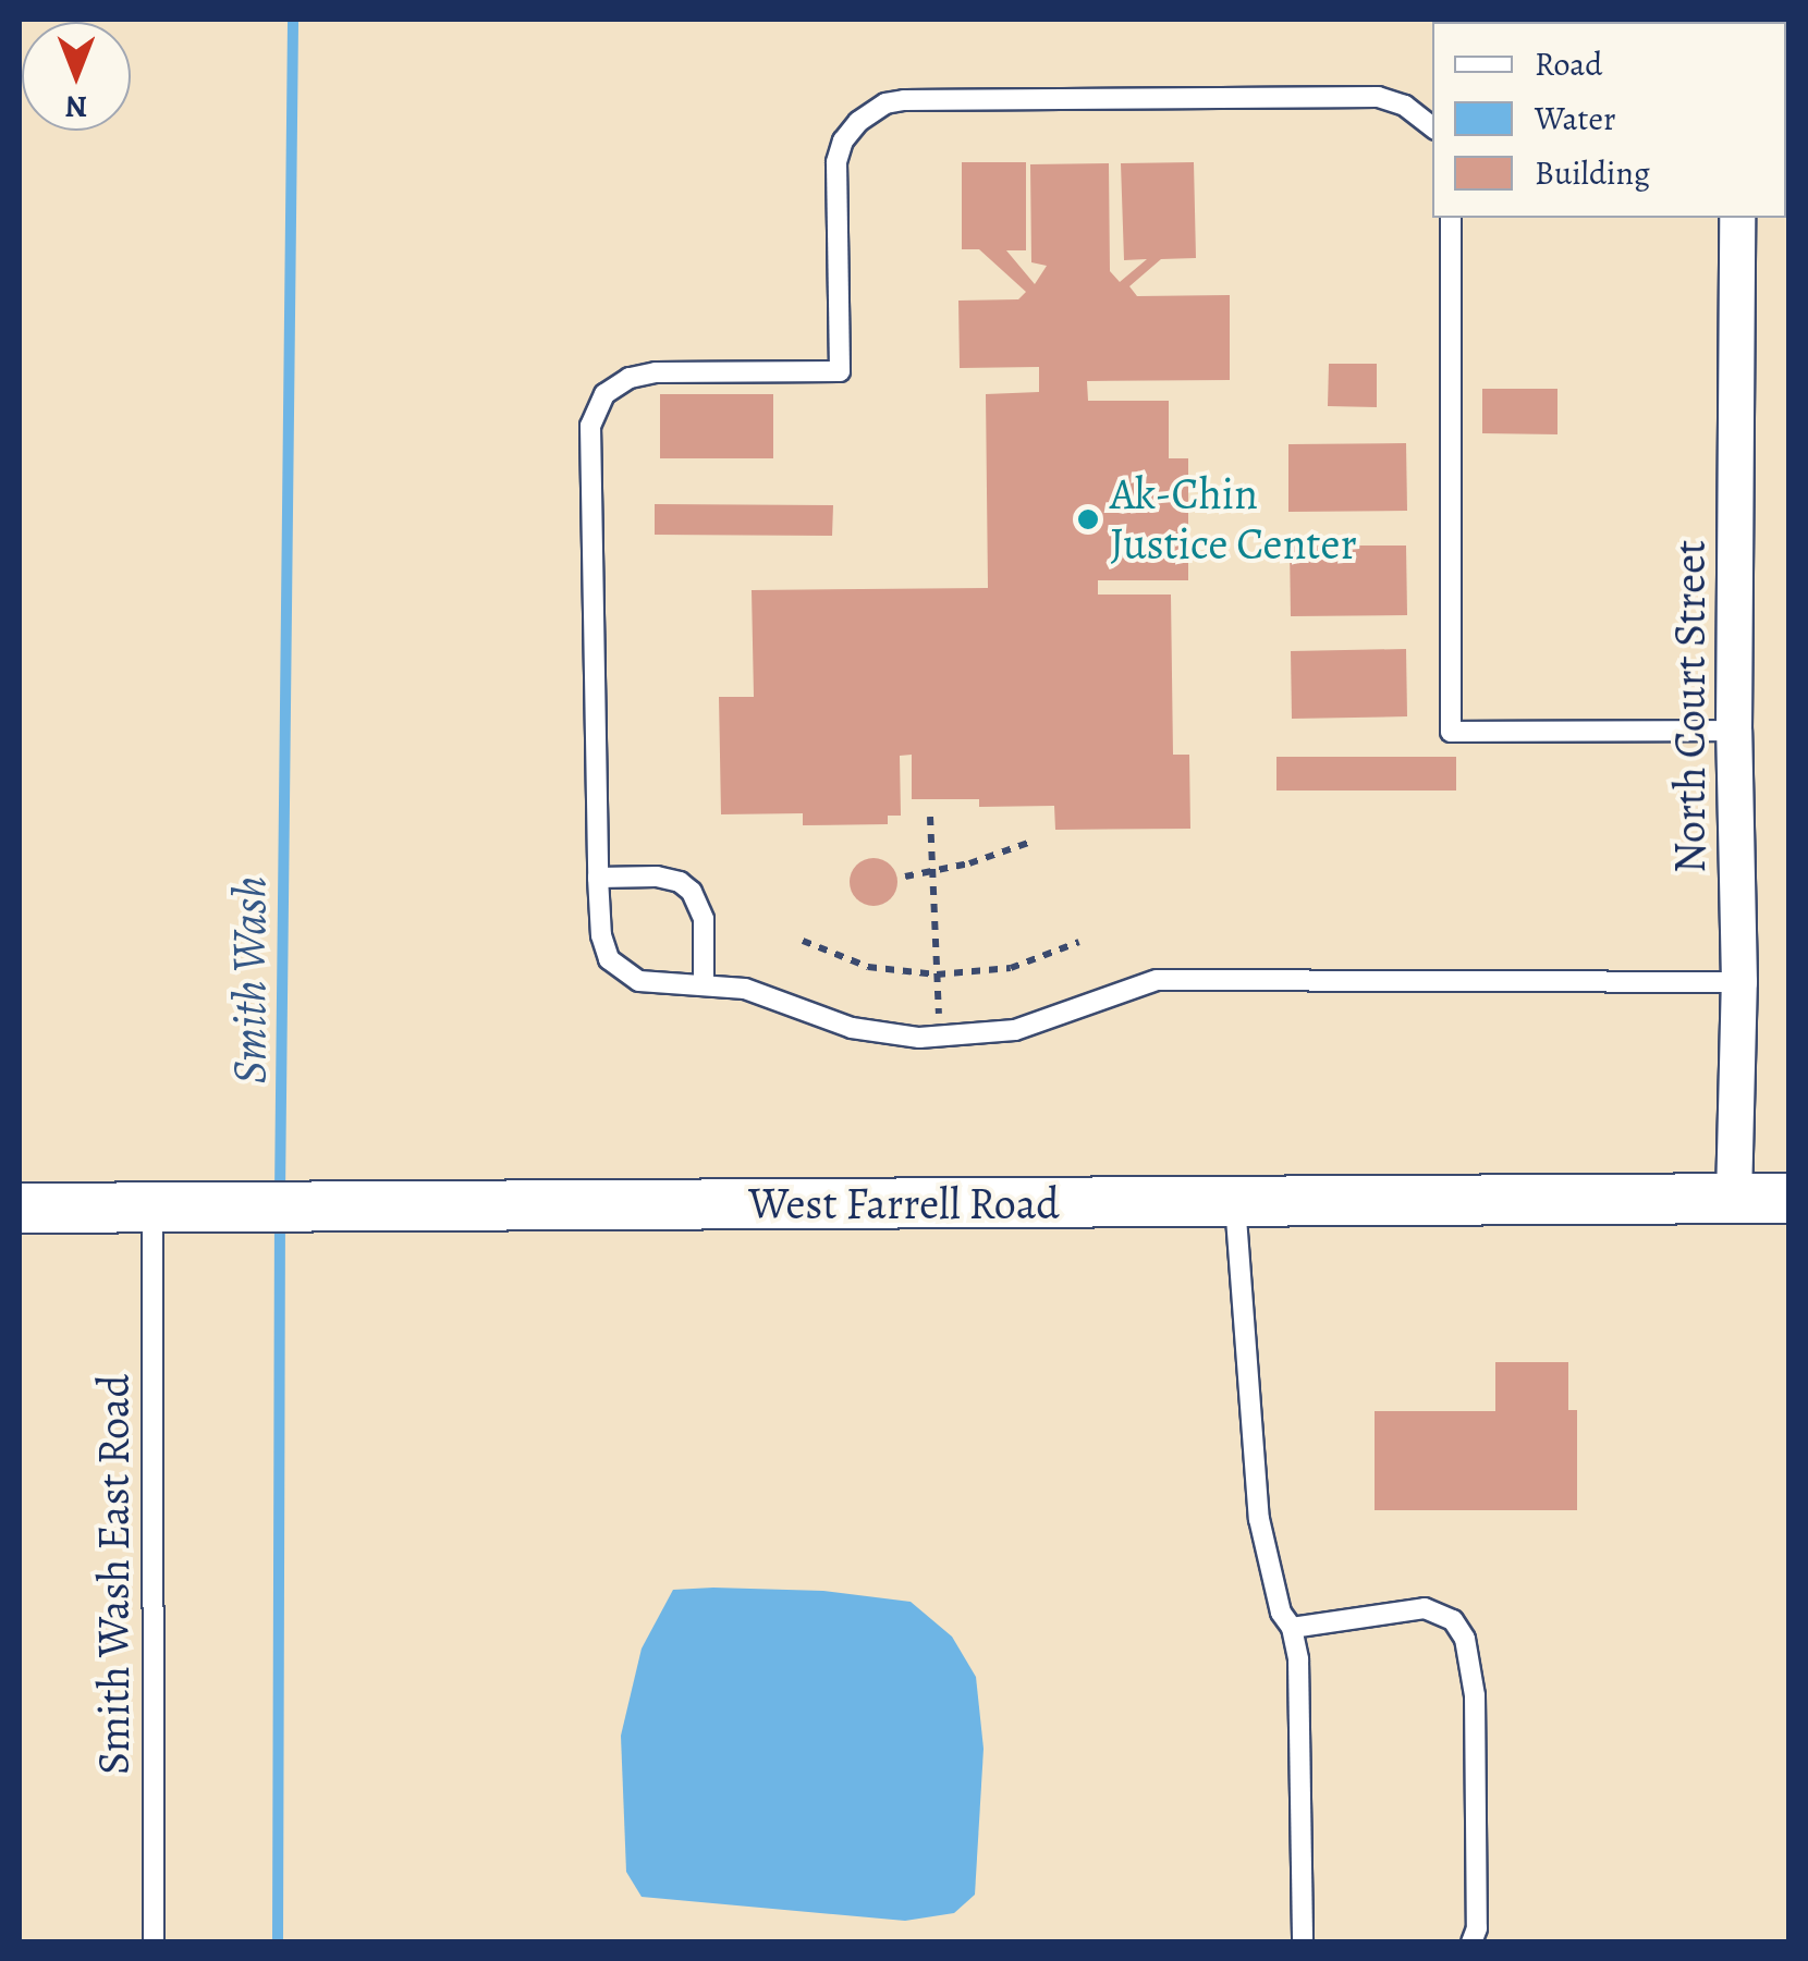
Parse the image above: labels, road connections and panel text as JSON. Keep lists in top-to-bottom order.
{
  "streets": {
    "street": ["North Court Street", "West Farrell Road"],
    "lane": ["Smith Wash East Road"]
  },
  "crossings": [
    ["North Court Street", "West Farrell Road"],
    ["West Farrell Road", "Smith Wash East Road"]
  ],
  "water": ["Smith Wash"],
  "places": ["Ak-Chin Justice Center"],
  "legend": ["Road", "Water", "Building"],
  "north": "bottom"
}
